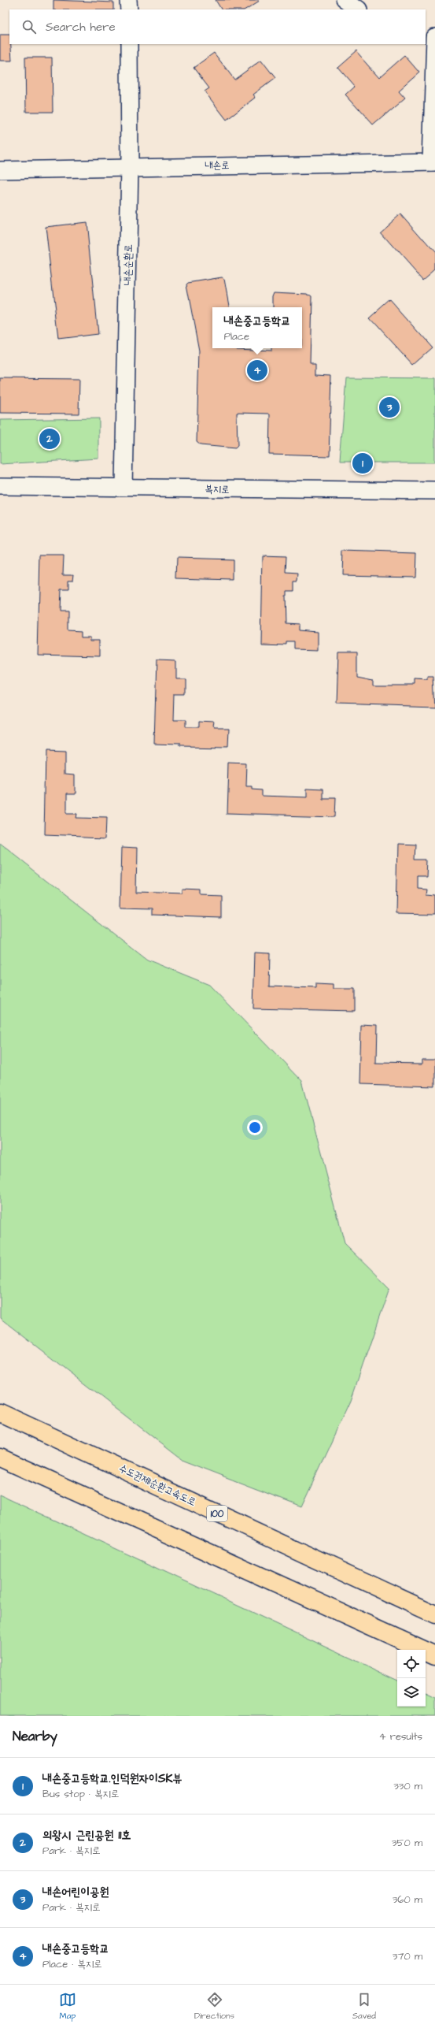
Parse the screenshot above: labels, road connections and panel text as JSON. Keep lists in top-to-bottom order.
{
  "streets": {
    "highway": ["수도권제1순환고속도로", "100"],
    "street": ["내손로", "내손순환로", "복지로"]
  },
  "crossings": [
    ["내손로", "내손순환로"],
    ["내손순환로", "복지로"]
  ],
  "page": {
    "search": "Search here",
    "popup": ["내손중고등학교", "Place"],
    "pins": [
      "4",
      "3",
      "2",
      "1"
    ],
    "heading": ["Nearby", "4 results"],
    "list": [
      {
        "mark": "1",
        "name": "내손중고등학교.인덕원자이SK뷰",
        "note": "Bus stop · 복지로",
        "value": "330 m"
      },
      {
        "mark": "2",
        "name": "의왕시 근린공원 11호",
        "note": "Park · 복지로",
        "value": "350 m"
      },
      {
        "mark": "3",
        "name": "내손어린이공원",
        "note": "Park · 복지로",
        "value": "360 m"
      },
      {
        "mark": "4",
        "name": "내손중고등학교",
        "note": "Place · 복지로",
        "value": "370 m"
      }
    ],
    "nav": ["Map", "Directions", "Saved"]
  }
}
